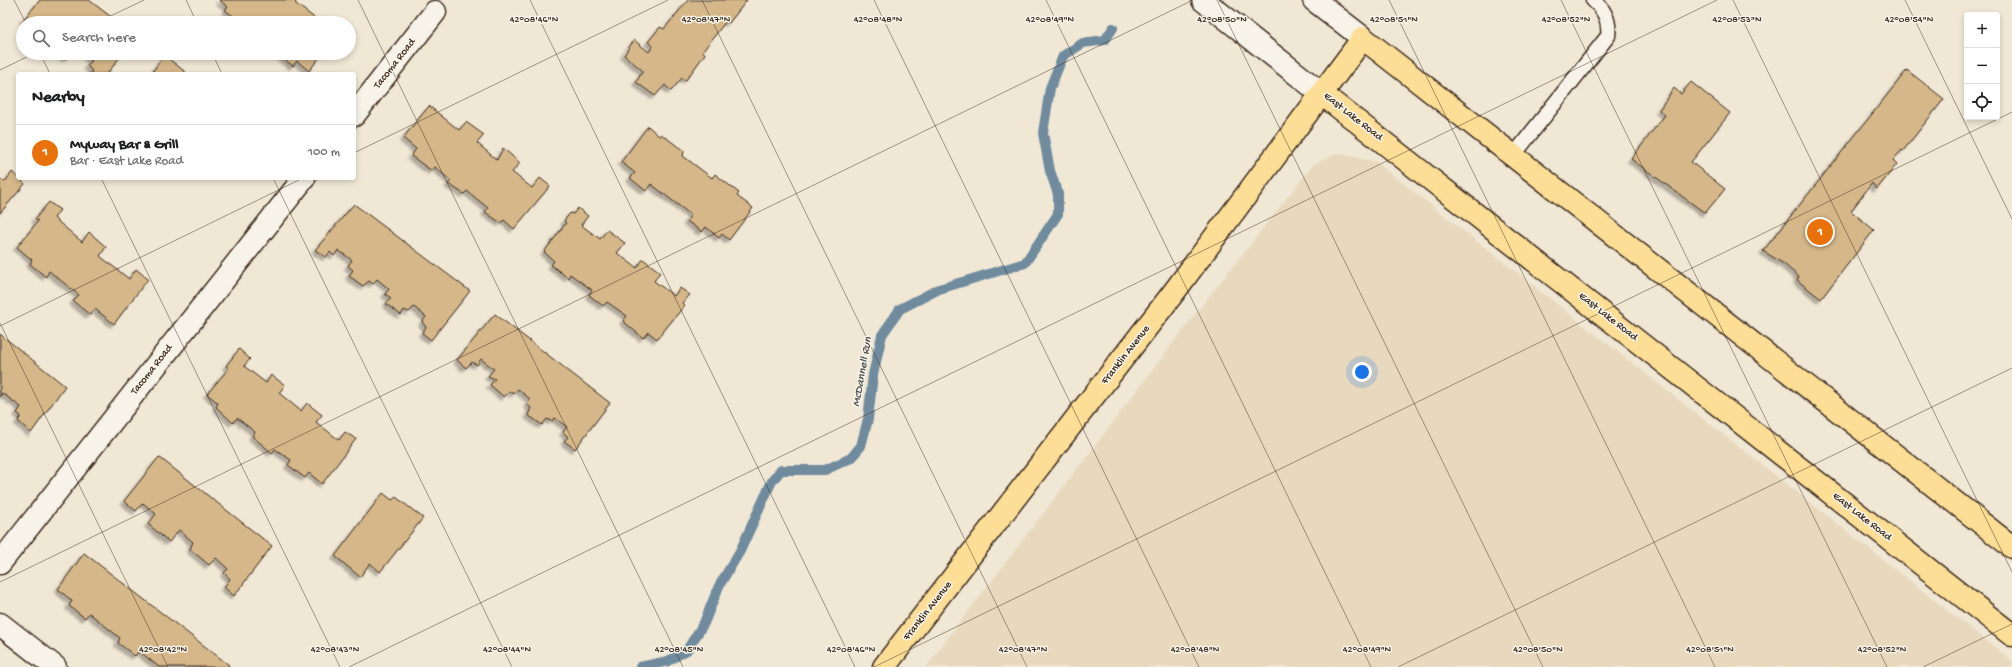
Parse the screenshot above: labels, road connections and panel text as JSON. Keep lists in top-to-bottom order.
{
  "streets": {
    "main road": ["East Lake Road", "Franklin Avenue"],
    "street": ["Tacoma Road"]
  },
  "crossings": [
    ["East Lake Road", "Franklin Avenue"]
  ],
  "water": ["McDannell Run"],
  "page": {
    "map_buttons": ["+", "−"],
    "search": "Search here",
    "heading": "Nearby",
    "list": [
      {
        "mark": "1",
        "name": "Myway Bar & Grill",
        "note": "Bar · East Lake Road",
        "value": "100 m"
      }
    ],
    "pins": "1"
  },
  "coordinates": [
    "42°08'46\"N",
    "42°08'47\"N",
    "42°08'48\"N",
    "42°08'49\"N",
    "42°08'50\"N",
    "42°08'51\"N",
    "42°08'52\"N",
    "42°08'53\"N",
    "42°08'54\"N",
    "42°08'42\"N",
    "42°08'43\"N",
    "42°08'44\"N",
    "42°08'45\"N"
  ]
}
